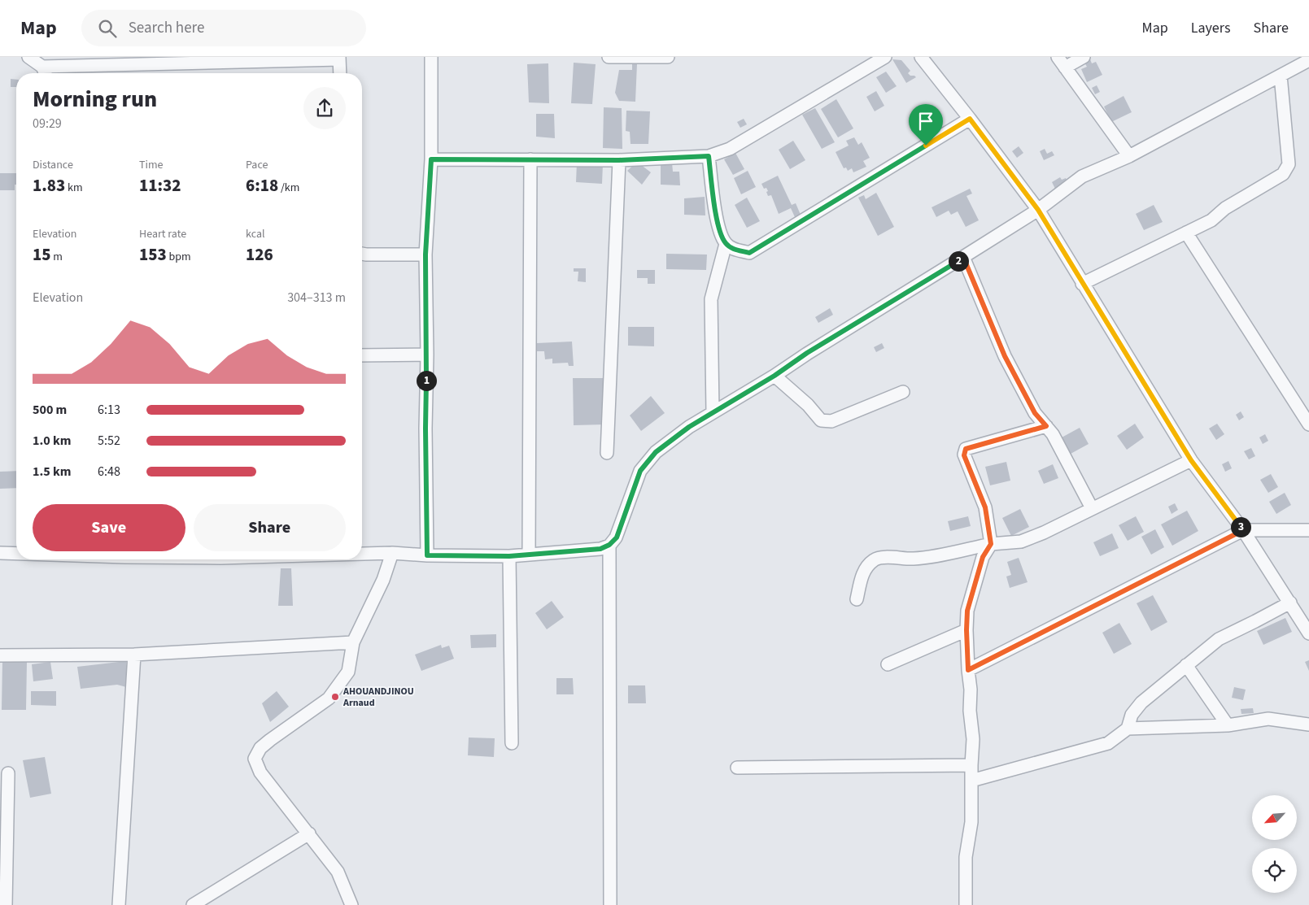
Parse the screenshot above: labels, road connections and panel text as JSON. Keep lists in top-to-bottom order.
{
  "places": ["AHOUANDJINOU Arnaud"],
  "north": "bottom left",
  "page": {
    "header": "Map",
    "search": "Search here",
    "nav": ["Map", "Layers", "Share"],
    "heading": ["Morning run", "09:29"],
    "stats": [
      ["Distance", "1.83 km"],
      ["Time", "11:32"],
      ["Pace", "6:18 /km"],
      ["Elevation", "15 m"],
      ["Heart rate", "153 bpm"],
      ["kcal", "126"]
    ],
    "pins": ["2", "1", "3"],
    "chart": ["Elevation", "304–313 m"],
    "list": [
      {
        "name": "500 m",
        "note": "6:13"
      },
      {
        "name": "1.0 km",
        "note": "5:52"
      },
      {
        "name": "1.5 km",
        "note": "6:48"
      }
    ],
    "buttons": ["Save", "Share"]
  }
}
